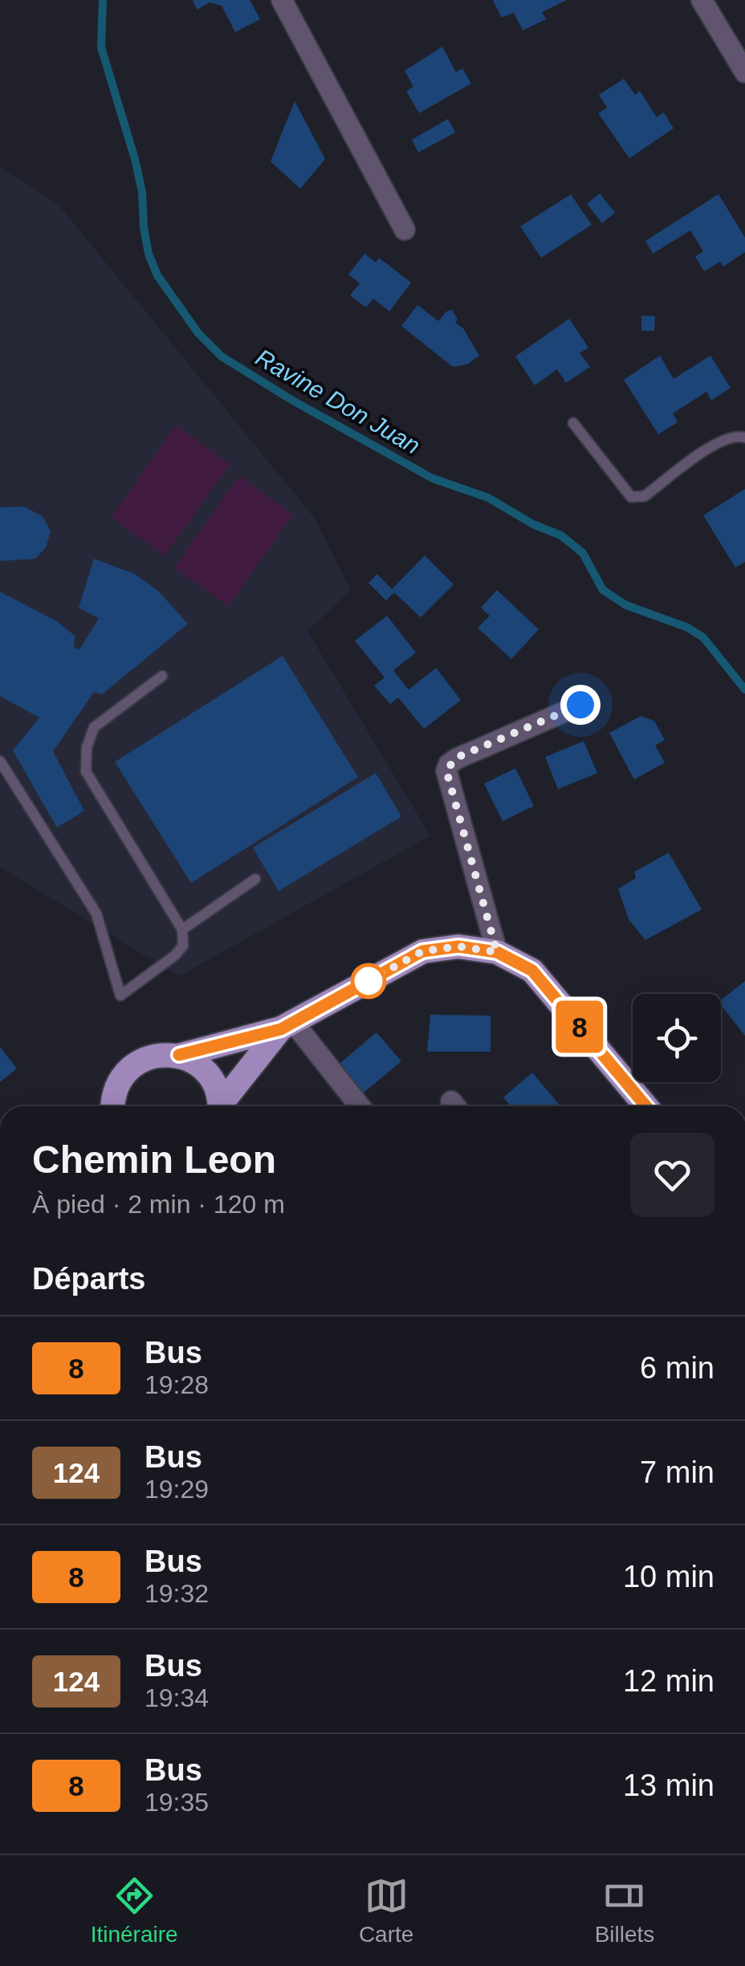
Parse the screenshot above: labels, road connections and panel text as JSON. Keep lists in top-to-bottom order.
{
  "water": ["Ravine Don Juan"],
  "lines": ["bus line 8"],
  "page": {
    "on_map": "8",
    "heading": [
      ["Chemin Leon", "À pied · 2 min · 120 m"],
      "Départs"
    ],
    "list": [
      {
        "mark": "8",
        "name": "Bus",
        "note": "19:28",
        "value": "6 min"
      },
      {
        "mark": "124",
        "name": "Bus",
        "note": "19:29",
        "value": "7 min"
      },
      {
        "mark": "8",
        "name": "Bus",
        "note": "19:32",
        "value": "10 min"
      },
      {
        "mark": "124",
        "name": "Bus",
        "note": "19:34",
        "value": "12 min"
      },
      {
        "mark": "8",
        "name": "Bus",
        "note": "19:35",
        "value": "13 min"
      }
    ],
    "tabs": ["Itinéraire", "Carte", "Billets"]
  }
}
